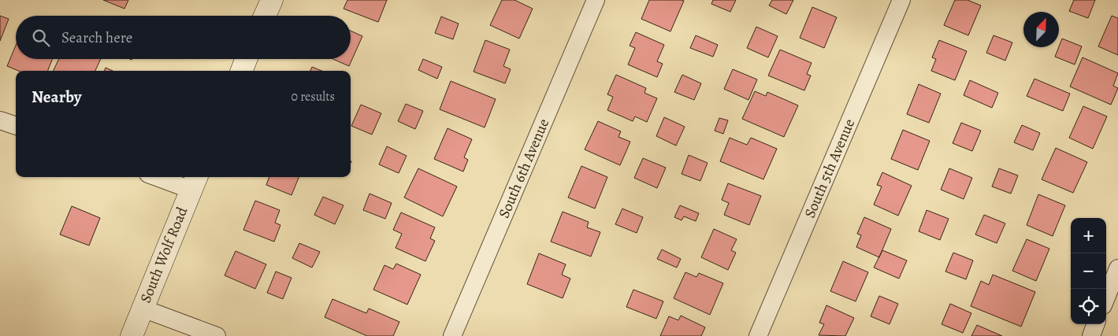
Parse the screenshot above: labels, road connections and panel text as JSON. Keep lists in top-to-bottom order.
{
  "streets": {
    "main road": ["South Wolf Road"],
    "street": ["South 6th Avenue", "South 5th Avenue"]
  },
  "north": "top right",
  "page": {
    "search": "Search here",
    "heading": ["Nearby", "0 results"],
    "map_buttons": ["+", "−"]
  }
}
